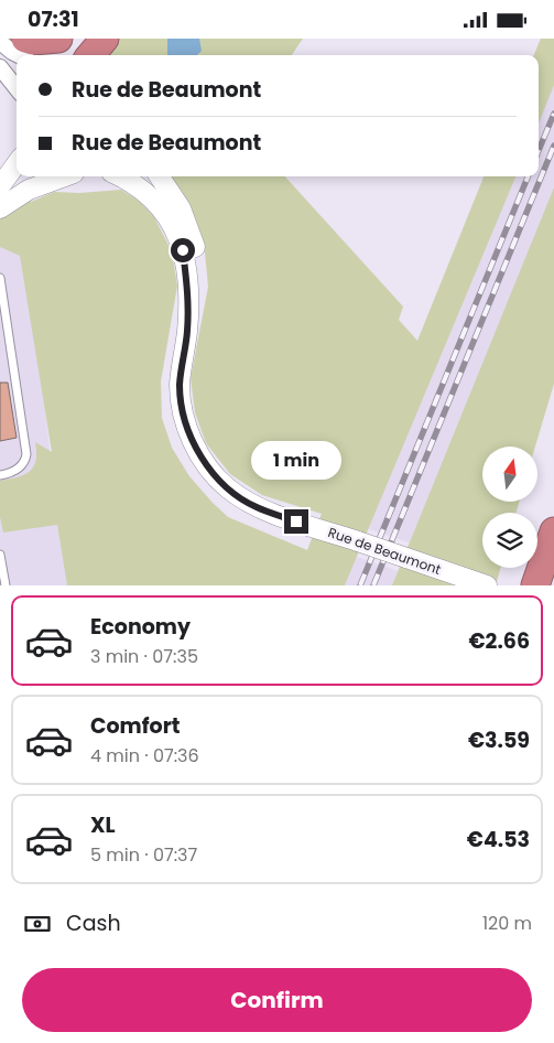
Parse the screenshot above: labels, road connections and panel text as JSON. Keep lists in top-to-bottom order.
{
  "streets": {
    "street": ["Rue de Beaumont"]
  },
  "north": "top",
  "page": {
    "status": "07:31",
    "banner": ["Rue de Beaumont", "Rue de Beaumont"],
    "bubble": "1 min",
    "list": [
      {
        "name": "Economy",
        "note": "3 min · 07:35",
        "value": "€2.66"
      },
      {
        "name": "Comfort",
        "note": "4 min · 07:36",
        "value": "€3.59"
      },
      {
        "name": "XL",
        "note": "5 min · 07:37",
        "value": "€4.53"
      }
    ],
    "pay": ["Cash", "120 m"],
    "buttons": "Confirm"
  }
}
